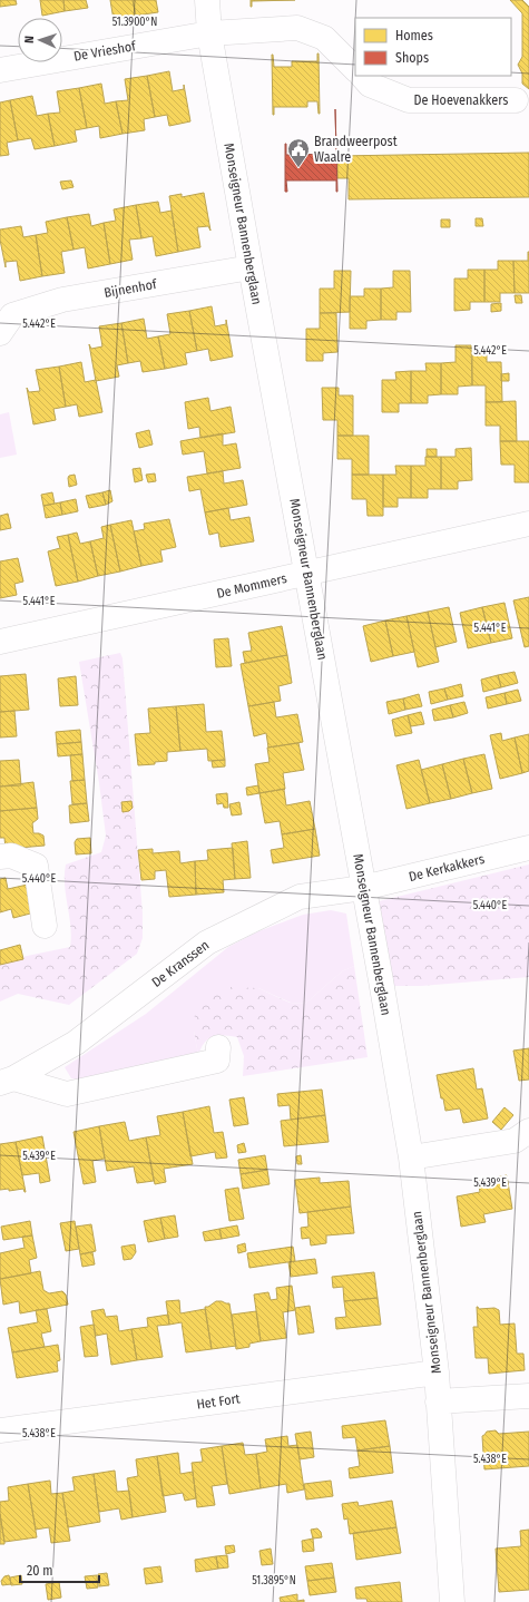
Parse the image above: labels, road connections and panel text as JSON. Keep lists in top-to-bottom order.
{
  "streets": {
    "street": [
      "De Vrieshof",
      "De Hoevenakkers",
      "Monseigneur Bannenberglaan",
      "Bijnenhof",
      "De Mommers",
      "De Kerkakkers",
      "De Kranssen",
      "Het Fort"
    ]
  },
  "crossings": [
    ["De Vrieshof", "Monseigneur Bannenberglaan"],
    ["Monseigneur Bannenberglaan", "Bijnenhof"],
    ["Monseigneur Bannenberglaan", "De Mommers"],
    ["Monseigneur Bannenberglaan", "De Kerkakkers"],
    ["Monseigneur Bannenberglaan", "De Kranssen"],
    ["Monseigneur Bannenberglaan", "Het Fort"],
    ["De Kerkakkers", "De Kranssen"]
  ],
  "places": {
    "public building": ["Brandweerpost Waalre"]
  },
  "legend": ["Homes", "Shops"],
  "scale_bar": "20 m",
  "north": "left",
  "coordinates": [
    "51.3900°N",
    "5.442°E",
    "5.441°E",
    "5.440°E",
    "5.439°E",
    "5.438°E",
    "51.3895°N"
  ]
}
